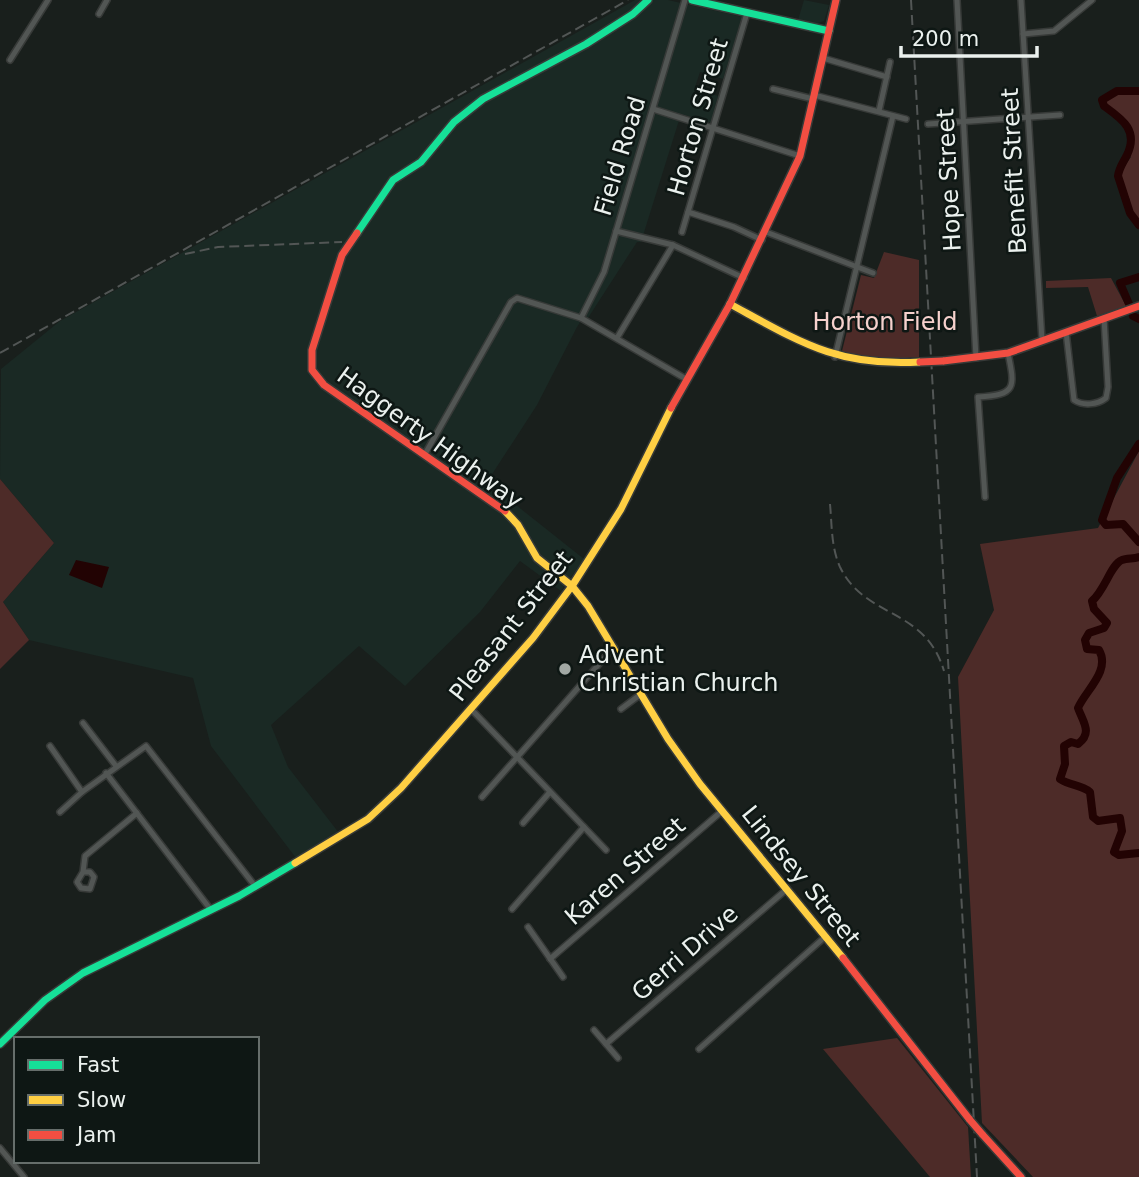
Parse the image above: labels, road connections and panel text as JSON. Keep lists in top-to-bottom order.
{
  "streets": {
    "main road": ["Haggerty Highway", "Pleasant Street", "Lindsey Street"],
    "street": [
      "Horton Street",
      "Field Road",
      "Benefit Street",
      "Hope Street",
      "Karen Street",
      "Gerri Drive"
    ]
  },
  "crossings": [
    ["Haggerty Highway", "Pleasant Street"],
    ["Haggerty Highway", "Lindsey Street"],
    ["Pleasant Street", "Lindsey Street"],
    ["Karen Street", "Lindsey Street"],
    ["Lindsey Street", "Gerri Drive"]
  ],
  "parks": ["Horton Field"],
  "places": ["Advent Christian Church"],
  "legend": ["Fast", "Slow", "Jam"],
  "scale_bar": "200 m"
}
